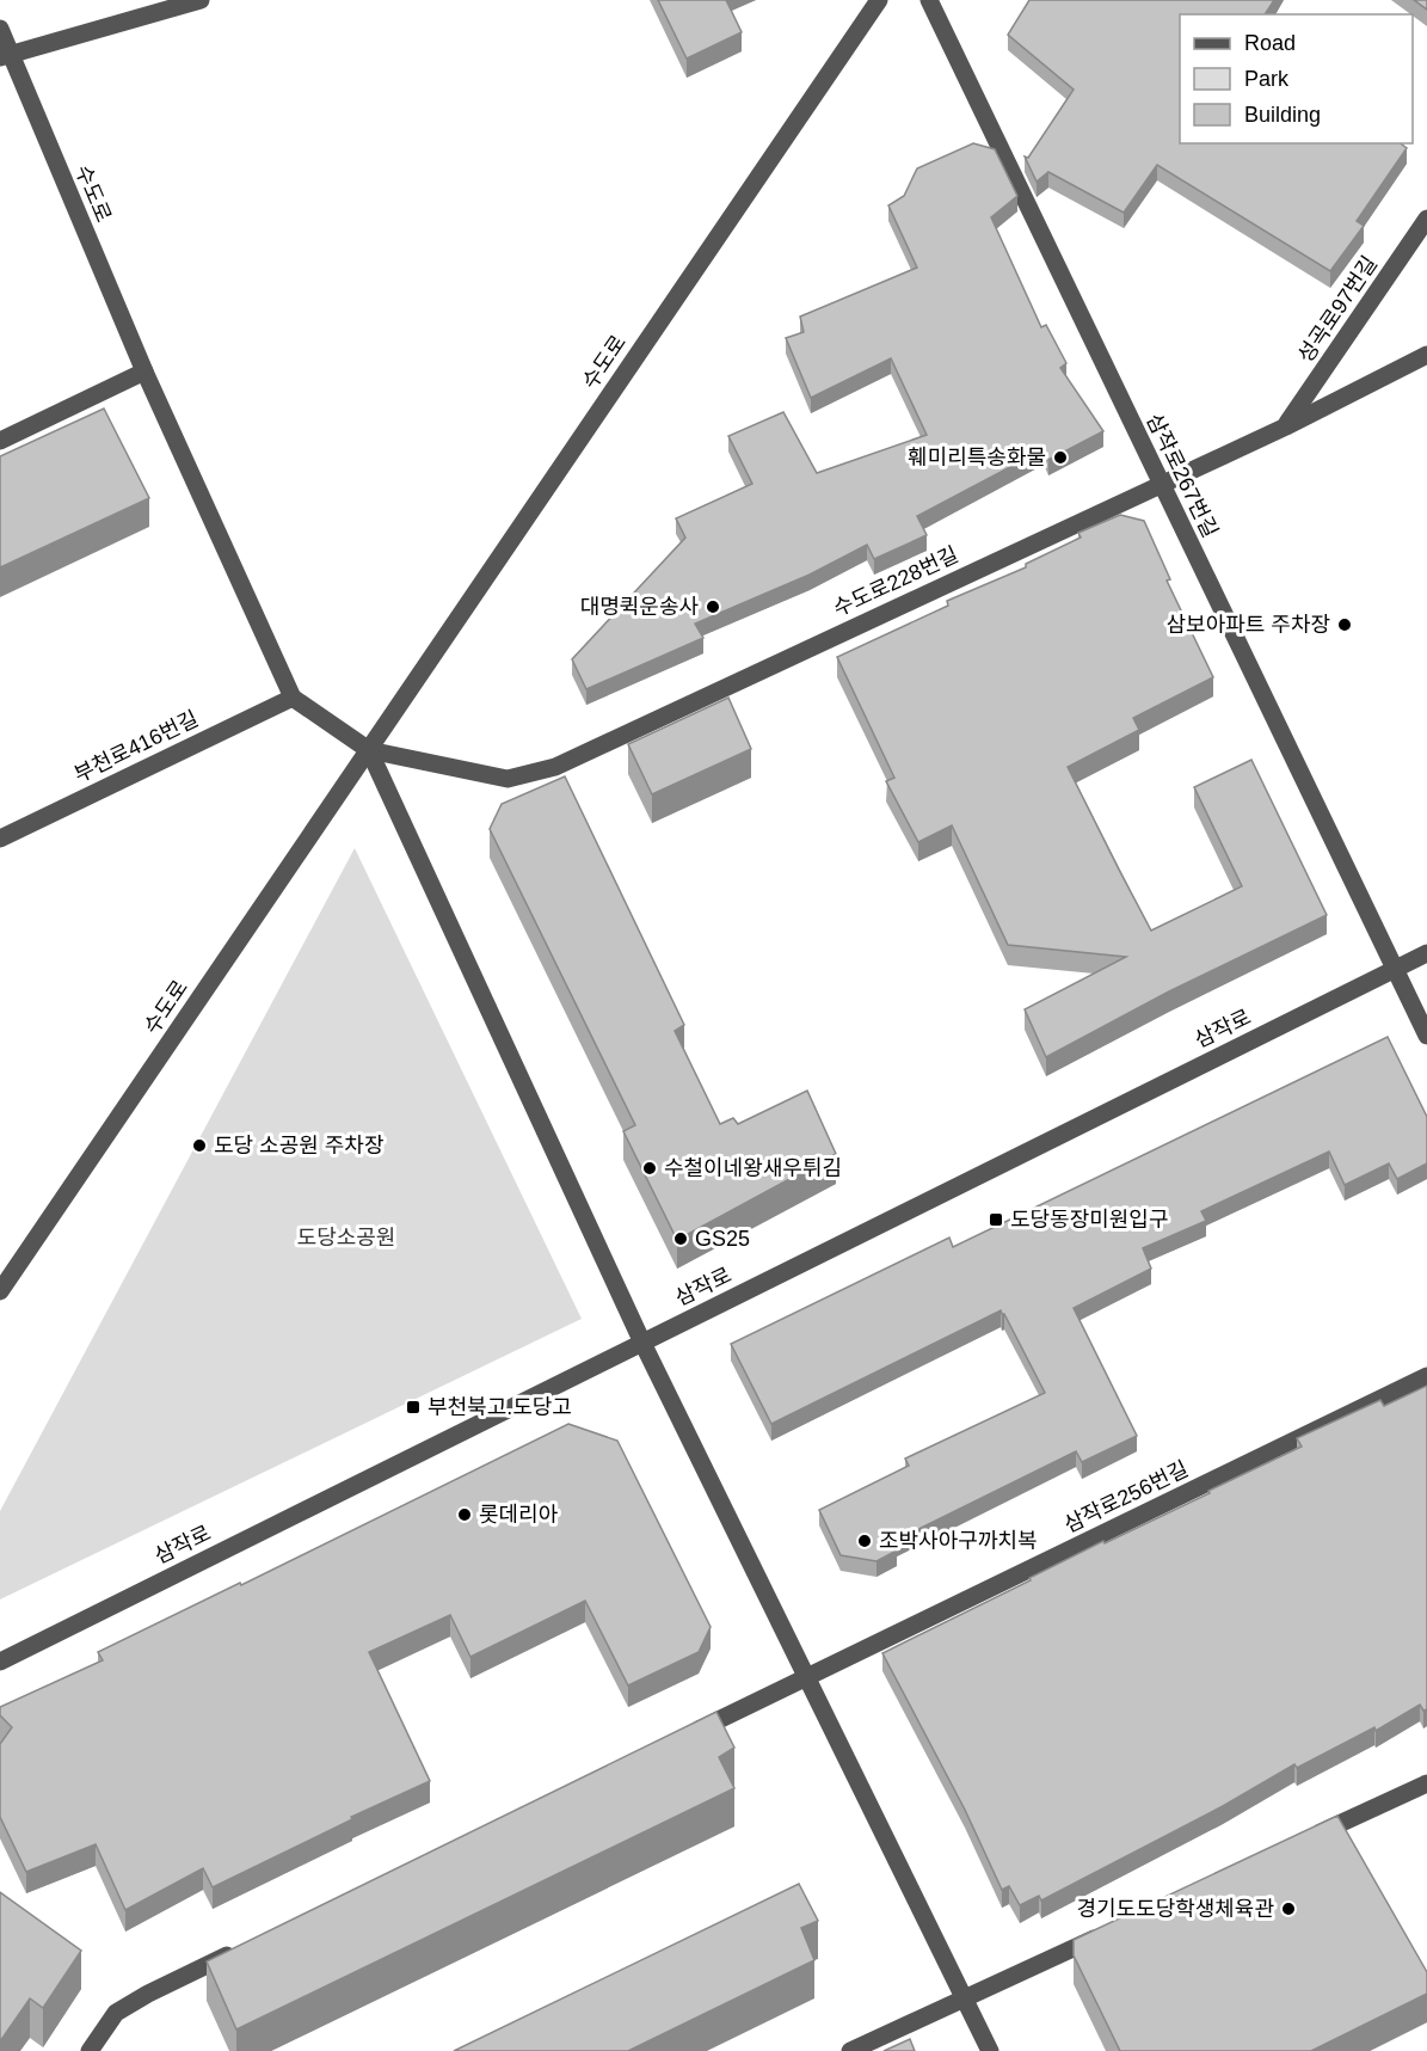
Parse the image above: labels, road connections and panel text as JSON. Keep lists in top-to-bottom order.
{
  "streets": {
    "street": [
      "수도로",
      "성곡로97번길",
      "삼작로267번길",
      "수도로228번길",
      "부천로416번길",
      "삼작로",
      "삼작로256번길"
    ]
  },
  "crossings": [
    ["수도로", "수도로228번길"],
    ["수도로", "부천로416번길"],
    ["성곡로97번길", "수도로228번길"],
    ["삼작로267번길", "수도로228번길"],
    ["삼작로267번길", "삼작로"]
  ],
  "parks": ["도당소공원"],
  "places": {
    "other": [
      "훼미리특송화물",
      "대명퀵운송사",
      "삼보아파트 주차장",
      "도당 소공원 주차장",
      "수철이네왕새우튀김",
      "GS25",
      "롯데리아",
      "조박사아구까치복",
      "경기도도당학생체육관"
    ],
    "transit": ["도당동장미원입구", "부천북고.도당고"]
  },
  "legend": ["Road", "Park", "Building"]
}
